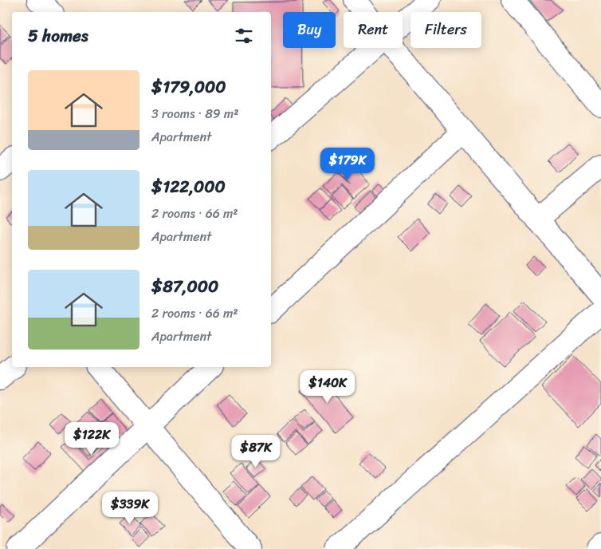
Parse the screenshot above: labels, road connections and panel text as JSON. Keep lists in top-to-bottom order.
{
  "page": {
    "chip": ["Buy", "Rent", "Filters"],
    "heading": "5 homes",
    "list": [
      {
        "name": "$179,000",
        "note": "3 rooms · 89 m² · Apartment"
      },
      {
        "name": "$122,000",
        "note": "2 rooms · 66 m² · Apartment"
      },
      {
        "name": "$87,000",
        "note": "2 rooms · 66 m² · Apartment"
      }
    ],
    "price": [
      "$179K",
      "$140K",
      "$122K",
      "$87K",
      "$339K"
    ]
  }
}
